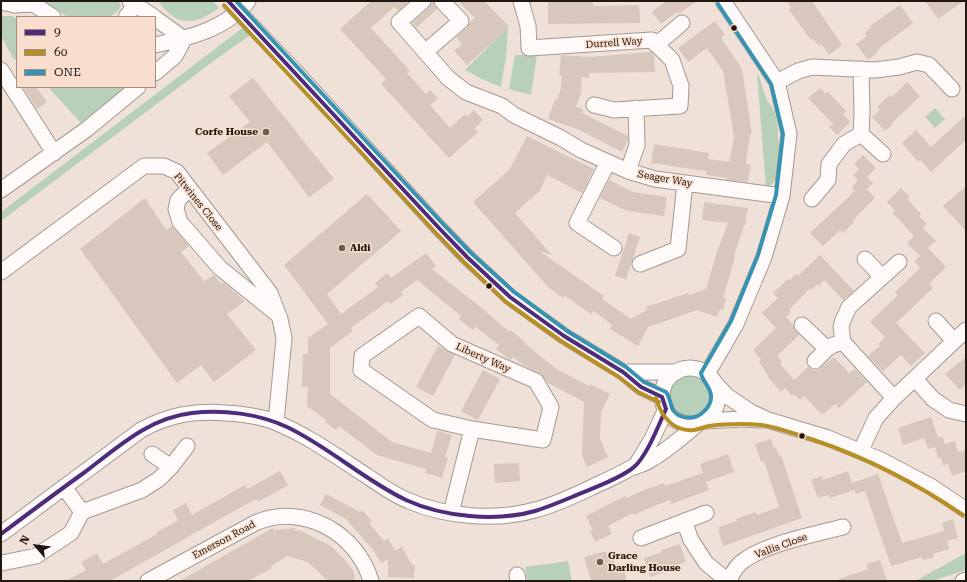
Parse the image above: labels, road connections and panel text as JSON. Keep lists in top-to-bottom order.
{
  "streets": {
    "street": [
      "Durrell Way",
      "Seager Way",
      "Pitwines Close",
      "Liberty Way",
      "Emerson Road",
      "Vallis Close"
    ]
  },
  "places": ["Corfe House", "Aldi", "Grace Darling House"],
  "lines": ["transit line 9", "transit line ONE", "transit line 60"],
  "legend": ["9", "60", "ONE"],
  "north": "top left"
}
